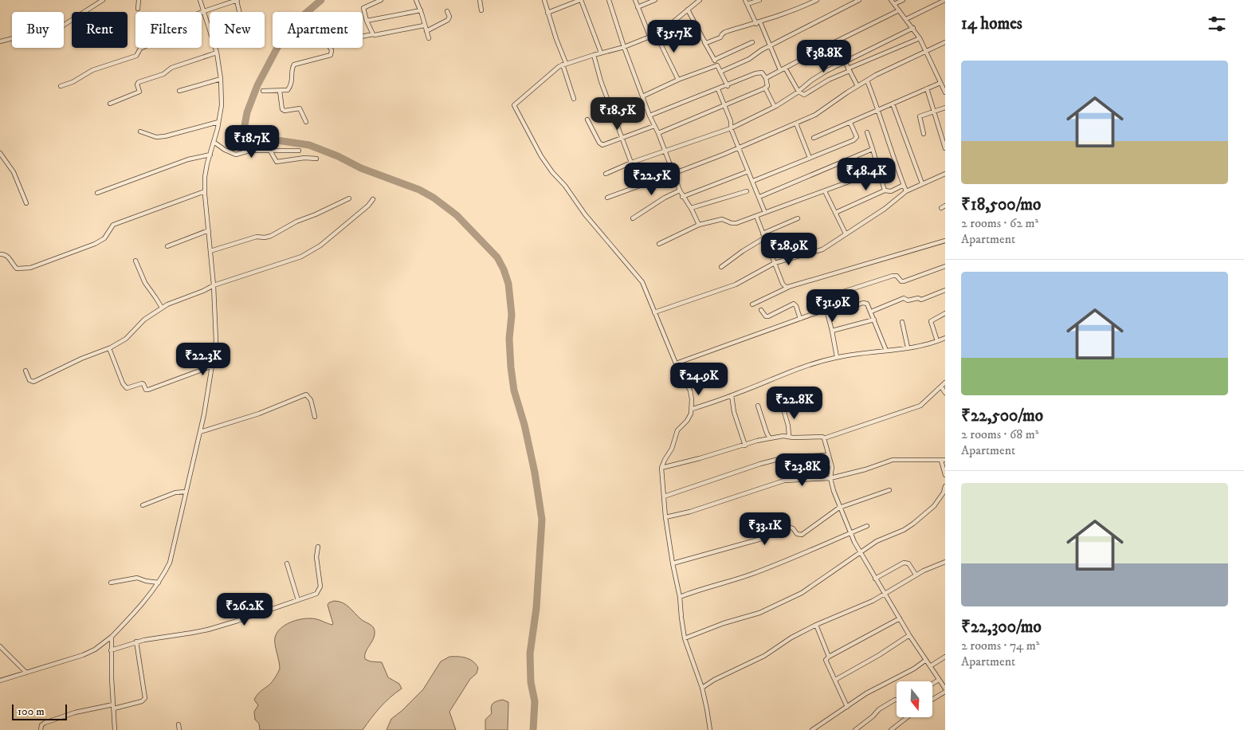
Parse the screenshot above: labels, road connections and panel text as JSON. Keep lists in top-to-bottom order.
{
  "scale_bar": "100 m",
  "north": "bottom",
  "page": {
    "heading": "14 homes",
    "chip": [
      "Buy",
      "Rent",
      "Filters",
      "New",
      "Apartment"
    ],
    "price": [
      "₹35.7K",
      "₹38.8K",
      "₹18.5K",
      "₹18.7K",
      "₹48.4K",
      "₹22.5K",
      "₹28.9K",
      "₹31.9K",
      "₹22.3K",
      "₹24.9K",
      "₹22.8K",
      "₹23.8K",
      "₹33.1K",
      "₹26.2K"
    ],
    "list": [
      {
        "name": "₹18,500/mo",
        "note": "2 rooms · 62 m² · Apartment"
      },
      {
        "name": "₹22,500/mo",
        "note": "2 rooms · 68 m² · Apartment"
      },
      {
        "name": "₹22,300/mo",
        "note": "2 rooms · 74 m² · Apartment"
      }
    ],
    "scale": "100 m"
  }
}
